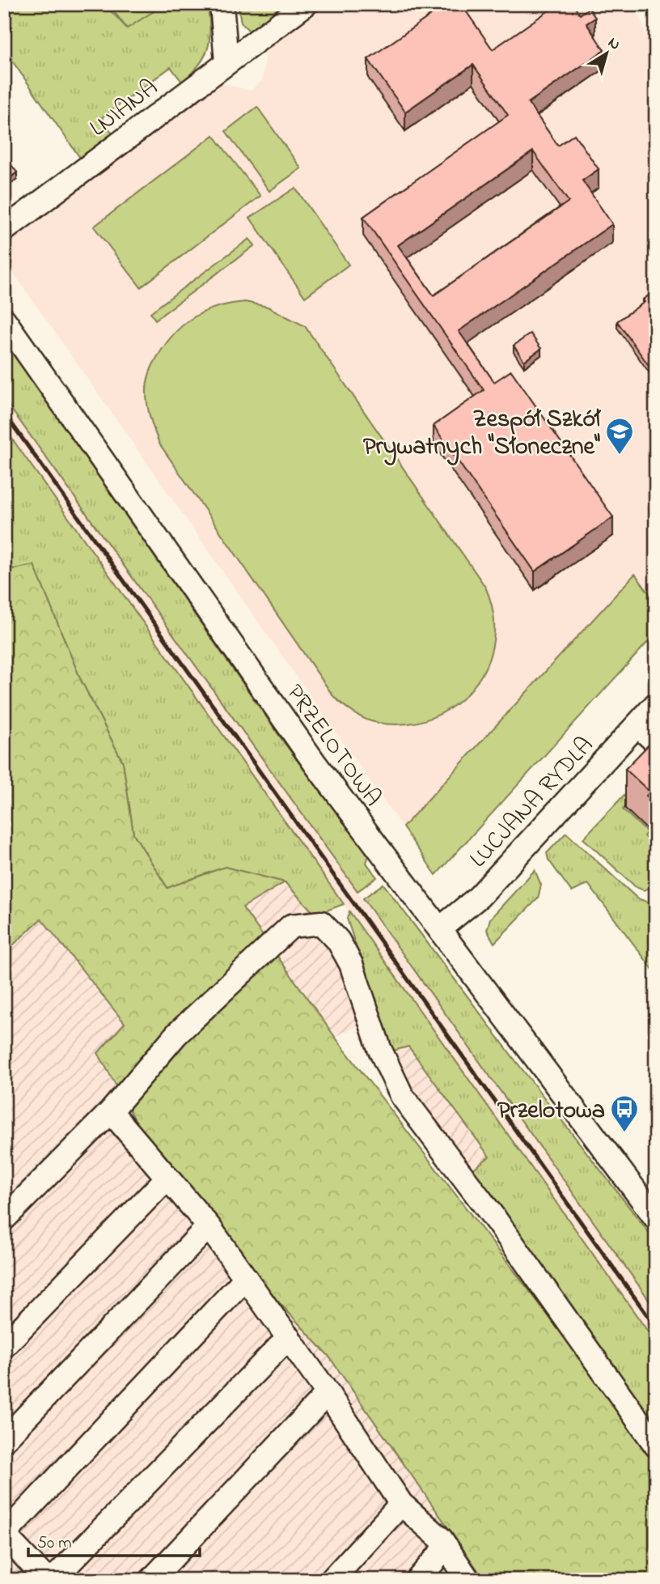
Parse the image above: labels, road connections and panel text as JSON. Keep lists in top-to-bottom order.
{
  "streets": {
    "street": ["LNIANA", "PRZELOTOWA", "LUCJANA RYDLA"]
  },
  "crossings": [
    ["PRZELOTOWA", "LUCJANA RYDLA"]
  ],
  "places": {
    "school or university": ["Zespół Szkół Prywatnych \"Słoneczne\""],
    "bus stop": ["Przelotowa"]
  },
  "scale_bar": "50 m",
  "north": "top right"
}
